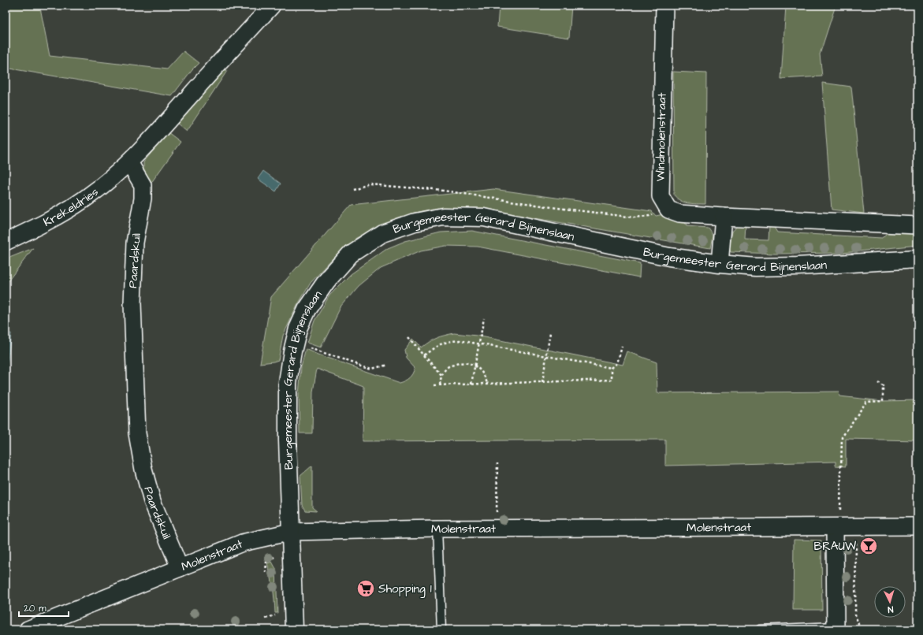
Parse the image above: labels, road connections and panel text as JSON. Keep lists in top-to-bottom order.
{
  "streets": {
    "street": [
      "Windmolenstraat",
      "Krekeldries",
      "Burgemeester Gerard Bijnenslaan",
      "Paardskuil",
      "Molenstraat"
    ]
  },
  "crossings": [
    ["Krekeldries", "Paardskuil"],
    ["Burgemeester Gerard Bijnenslaan", "Molenstraat"],
    ["Paardskuil", "Molenstraat"]
  ],
  "places": {
    "bar": ["BRAUW"],
    "supermarket": ["Shopping 1"]
  },
  "scale_bar": "20 m",
  "north": "bottom"
}
